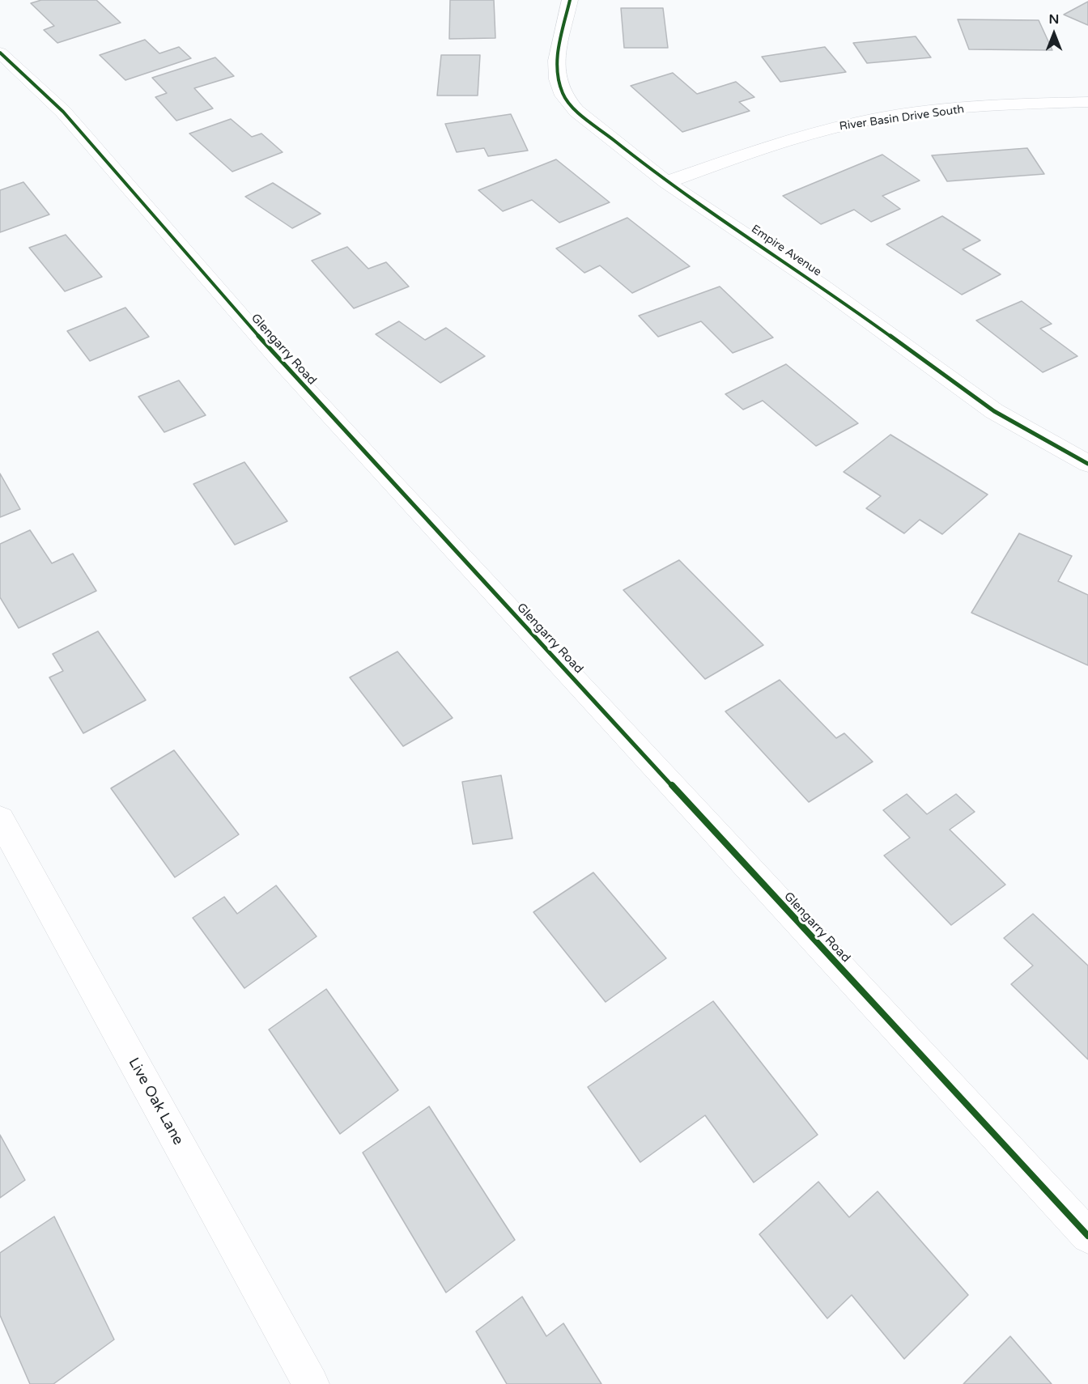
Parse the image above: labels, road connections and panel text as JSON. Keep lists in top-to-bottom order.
{
  "streets": {
    "street": [
      "River Basin Drive South",
      "Empire Avenue",
      "Glengarry Road",
      "Live Oak Lane"
    ]
  },
  "crossings": [
    ["River Basin Drive South", "Empire Avenue"]
  ],
  "north": "top"
}
